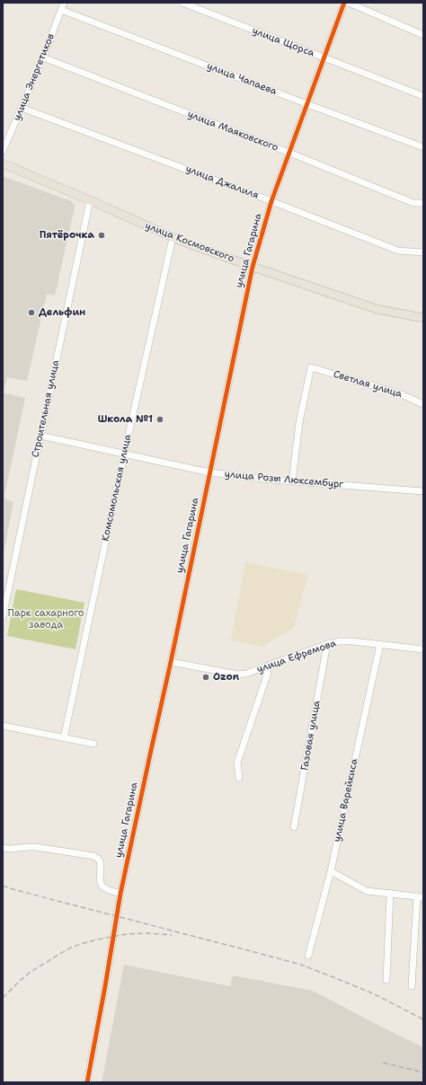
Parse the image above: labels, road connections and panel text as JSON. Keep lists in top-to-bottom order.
{
  "streets": {
    "main road": ["улица Космовского"],
    "street": [
      "улица Щорса",
      "улица Энергетиков",
      "улица Чапаева",
      "улица Маяковского",
      "улица Джалиля",
      "улица Гагарина",
      "Светлая улица",
      "Строительная улица",
      "улица Розы Люксембург",
      "Комсомольская улица",
      "улица Ефремова",
      "Газовая улица",
      "улица Варейкиса"
    ]
  },
  "crossings": [
    ["улица Щорса", "улица Гагарина"],
    ["улица Энергетиков", "улица Чапаева"],
    ["улица Энергетиков", "улица Маяковского"],
    ["улица Энергетиков", "улица Джалиля"],
    ["улица Чапаева", "улица Гагарина"],
    ["улица Маяковского", "улица Гагарина"],
    ["улица Джалиля", "улица Гагарина"],
    ["улица Космовского", "улица Гагарина"],
    ["улица Космовского", "Строительная улица"],
    ["улица Космовского", "Комсомольская улица"],
    ["улица Гагарина", "улица Розы Люксембург"],
    ["улица Гагарина", "улица Ефремова"],
    ["Светлая улица", "улица Розы Люксембург"],
    ["Строительная улица", "улица Розы Люксембург"],
    ["улица Розы Люксембург", "Комсомольская улица"],
    ["улица Ефремова", "Газовая улица"],
    ["улица Ефремова", "улица Варейкиса"]
  ],
  "parks": ["Парк сахарного завода"],
  "places": [
    "Пятёрочка",
    "Дельфин",
    "Школа №1",
    "Ozon"
  ]
}
